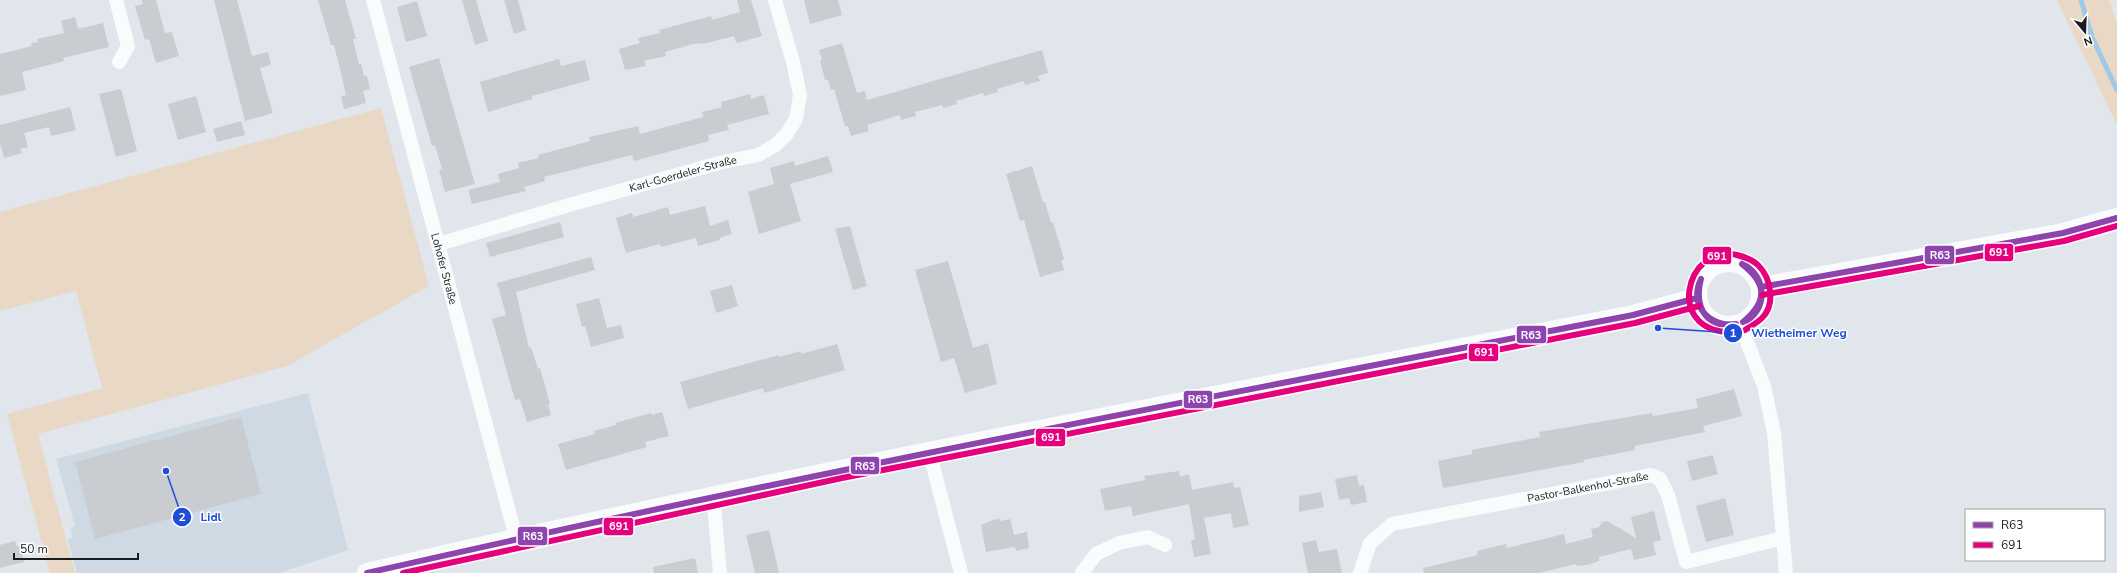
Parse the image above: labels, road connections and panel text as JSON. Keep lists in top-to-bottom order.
{
  "streets": {
    "street": ["Karl-Goerdeler-Straße", "Lohofer Straße", "Pastor-Balkenhol-Straße"]
  },
  "crossings": [
    ["Karl-Goerdeler-Straße", "Lohofer Straße"]
  ],
  "places": ["Wietheimer Weg", "Lidl"],
  "lines": ["transit line R63", "transit line 691"],
  "legend": ["R63", "691"],
  "scale_bar": "50 m",
  "north": "bottom"
}
